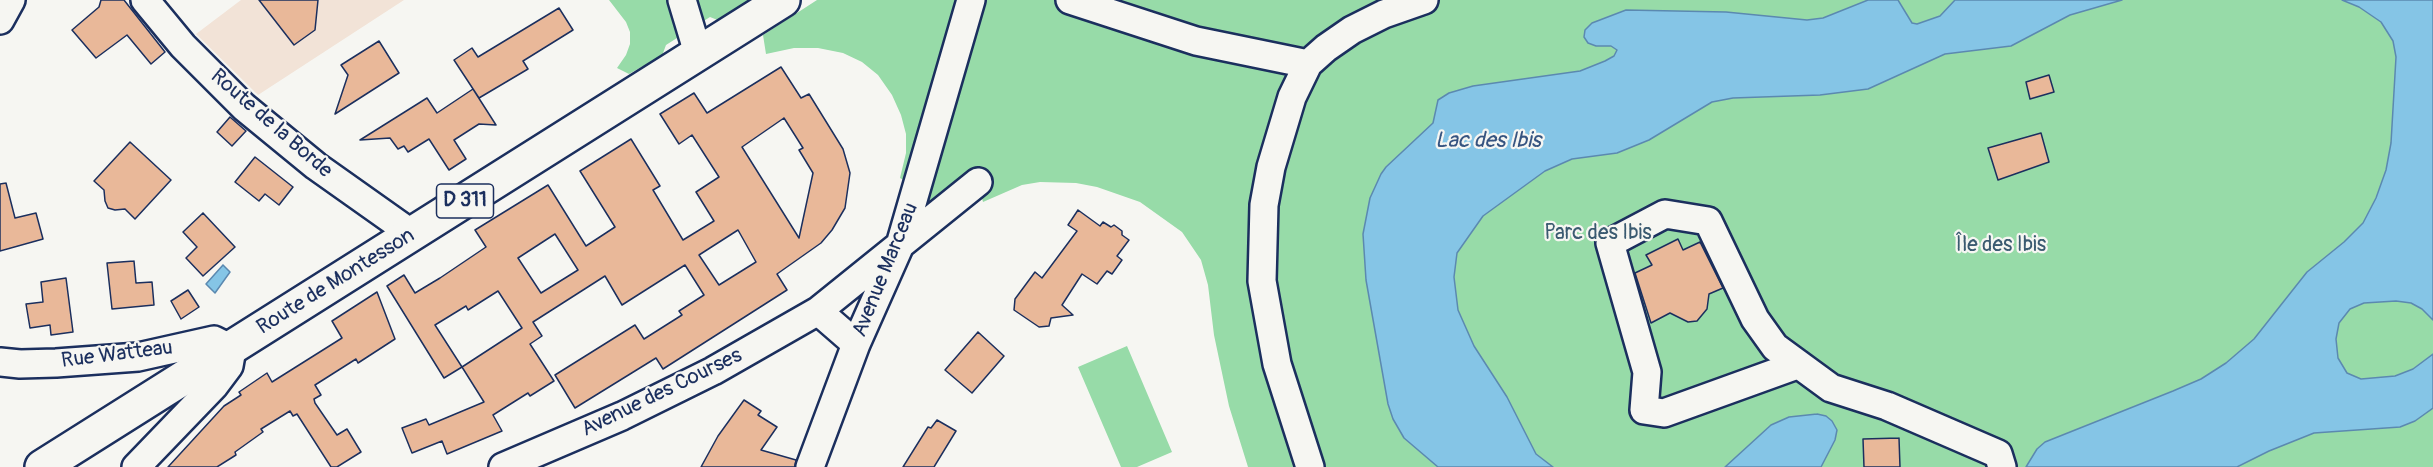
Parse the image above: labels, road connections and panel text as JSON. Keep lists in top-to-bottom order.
{
  "streets": {
    "main road": ["D 311", "Route de Montesson"],
    "street": [
      "Route de la Borde",
      "Avenue Marceau",
      "Rue Watteau",
      "Avenue des Courses"
    ]
  },
  "crossings": [
    ["Route de la Borde", "Route de Montesson"],
    ["Avenue Marceau", "Avenue des Courses"],
    ["Route de Montesson", "Rue Watteau"]
  ],
  "water": ["Lac des Ibis"],
  "parks": ["Parc des Ibis", "Île des Ibis"]
}
